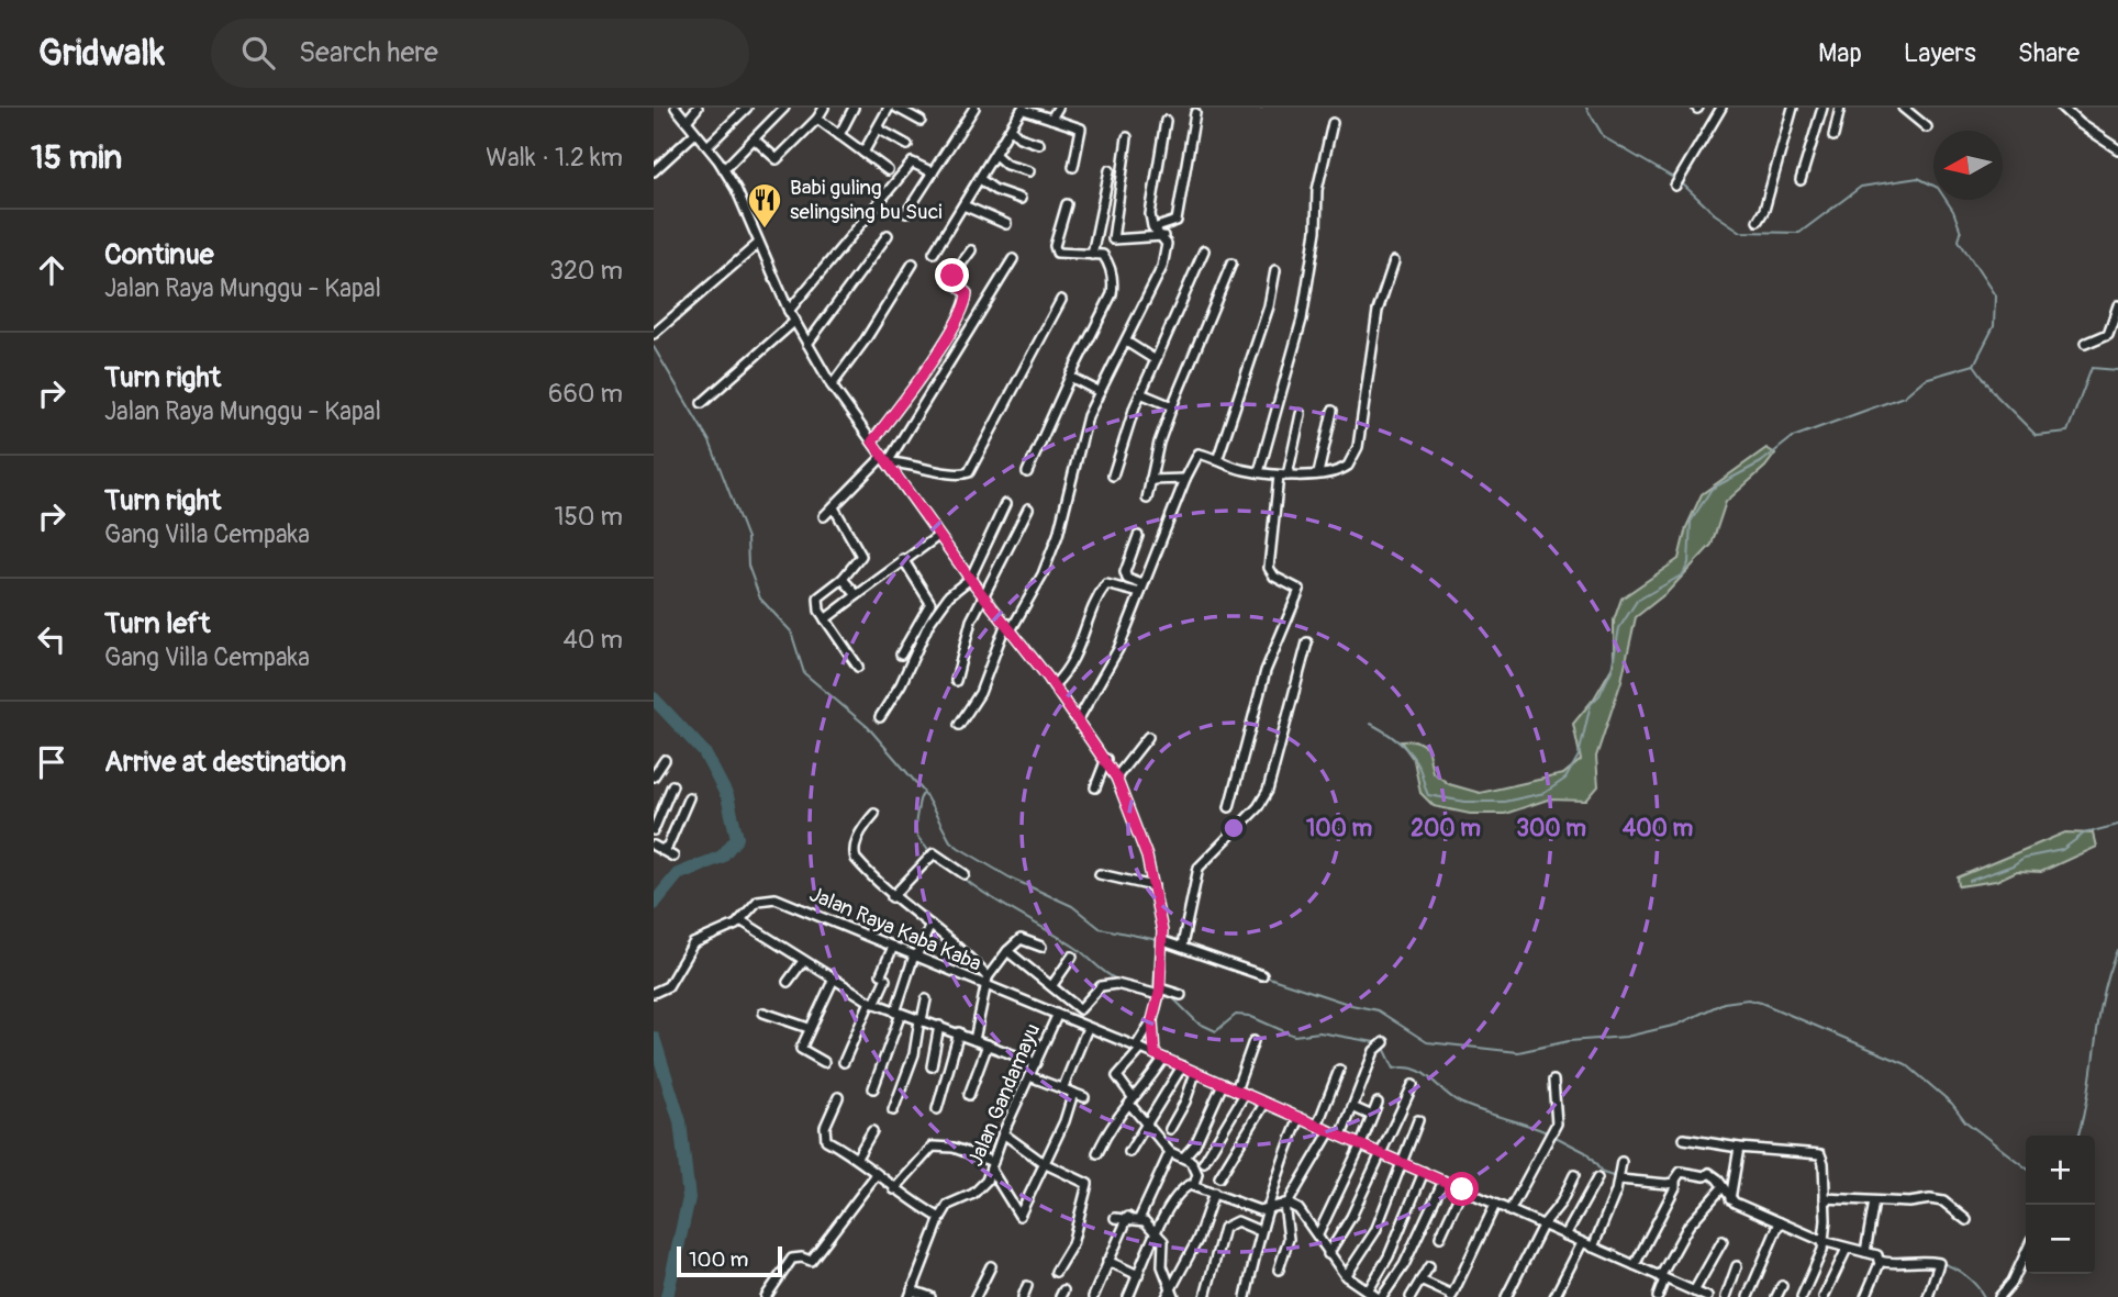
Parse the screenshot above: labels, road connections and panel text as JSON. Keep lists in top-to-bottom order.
{
  "streets": {
    "street": ["Jalan Raya Kaba Kaba", "Jalan Gandamayu"]
  },
  "crossings": [
    ["Jalan Raya Kaba Kaba", "Jalan Gandamayu"]
  ],
  "places": {
    "restaurant": ["Babi guling selingsing bu Suci"]
  },
  "scale_bar": "100 m",
  "north": "left",
  "page": {
    "header": "Gridwalk",
    "search": "Search here",
    "nav": ["Map", "Layers", "Share"],
    "heading": ["15 min", "Walk · 1.2 km"],
    "list": [
      ["Continue", "Jalan Raya Munggu - Kapal", "320 m"],
      ["Turn right", "Jalan Raya Munggu - Kapal", "660 m"],
      ["Turn right", "Gang Villa Cempaka", "150 m"],
      ["Turn left", "Gang Villa Cempaka", "40 m"],
      "Arrive at destination"
    ],
    "map_buttons": ["+", "−"],
    "scale": "100 m"
  },
  "rings": [
    "100 m",
    "200 m",
    "300 m",
    "400 m"
  ]
}
